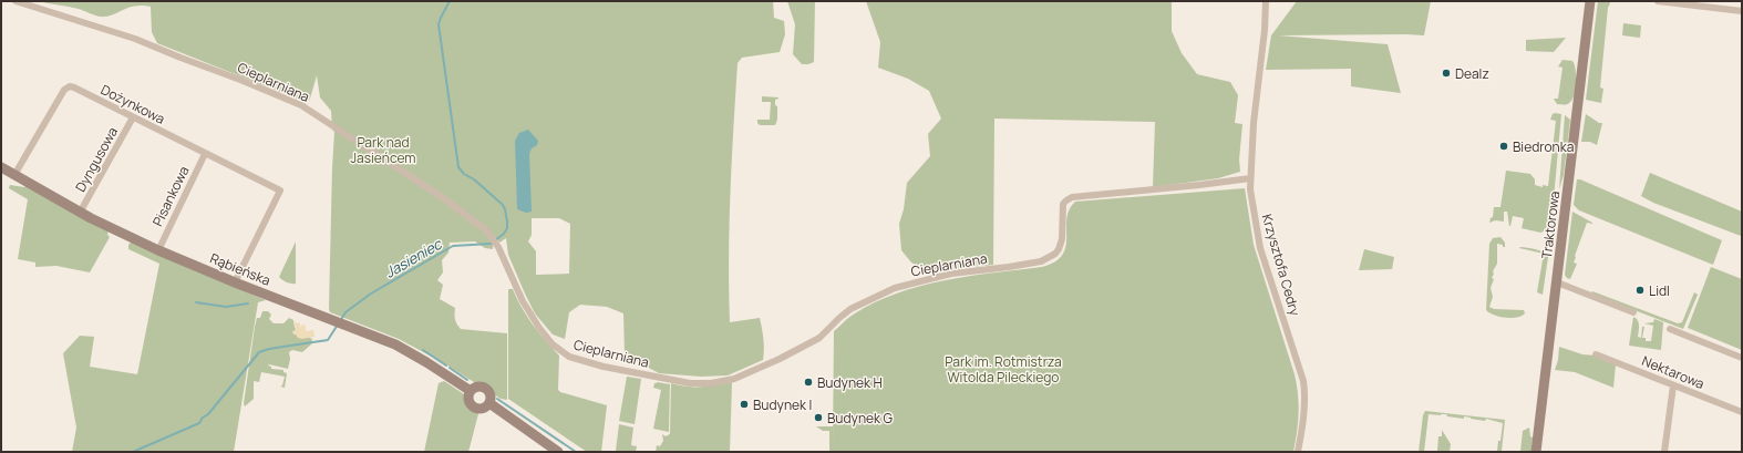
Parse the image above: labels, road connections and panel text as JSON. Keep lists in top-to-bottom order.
{
  "streets": {
    "street": [
      "Cieplarniana",
      "Dożynkowa",
      "Dyngusowa",
      "Pisankowa",
      "Traktorowa",
      "Krzysztofa Cedry",
      "Rąbieńska",
      "Nektarowa"
    ]
  },
  "crossings": [
    ["Cieplarniana", "Krzysztofa Cedry"],
    ["Dożynkowa", "Dyngusowa"],
    ["Dożynkowa", "Pisankowa"],
    ["Dożynkowa", "Rąbieńska"],
    ["Dyngusowa", "Rąbieńska"],
    ["Pisankowa", "Rąbieńska"]
  ],
  "water": ["Jasieniec"],
  "parks": ["Park nad Jasieńcem", "Park im. Rotmistrza Witolda Pileckiego"],
  "places": [
    "Dealz",
    "Biedronka",
    "Lidl",
    "Budynek H",
    "Budynek I",
    "Budynek G"
  ]
}
